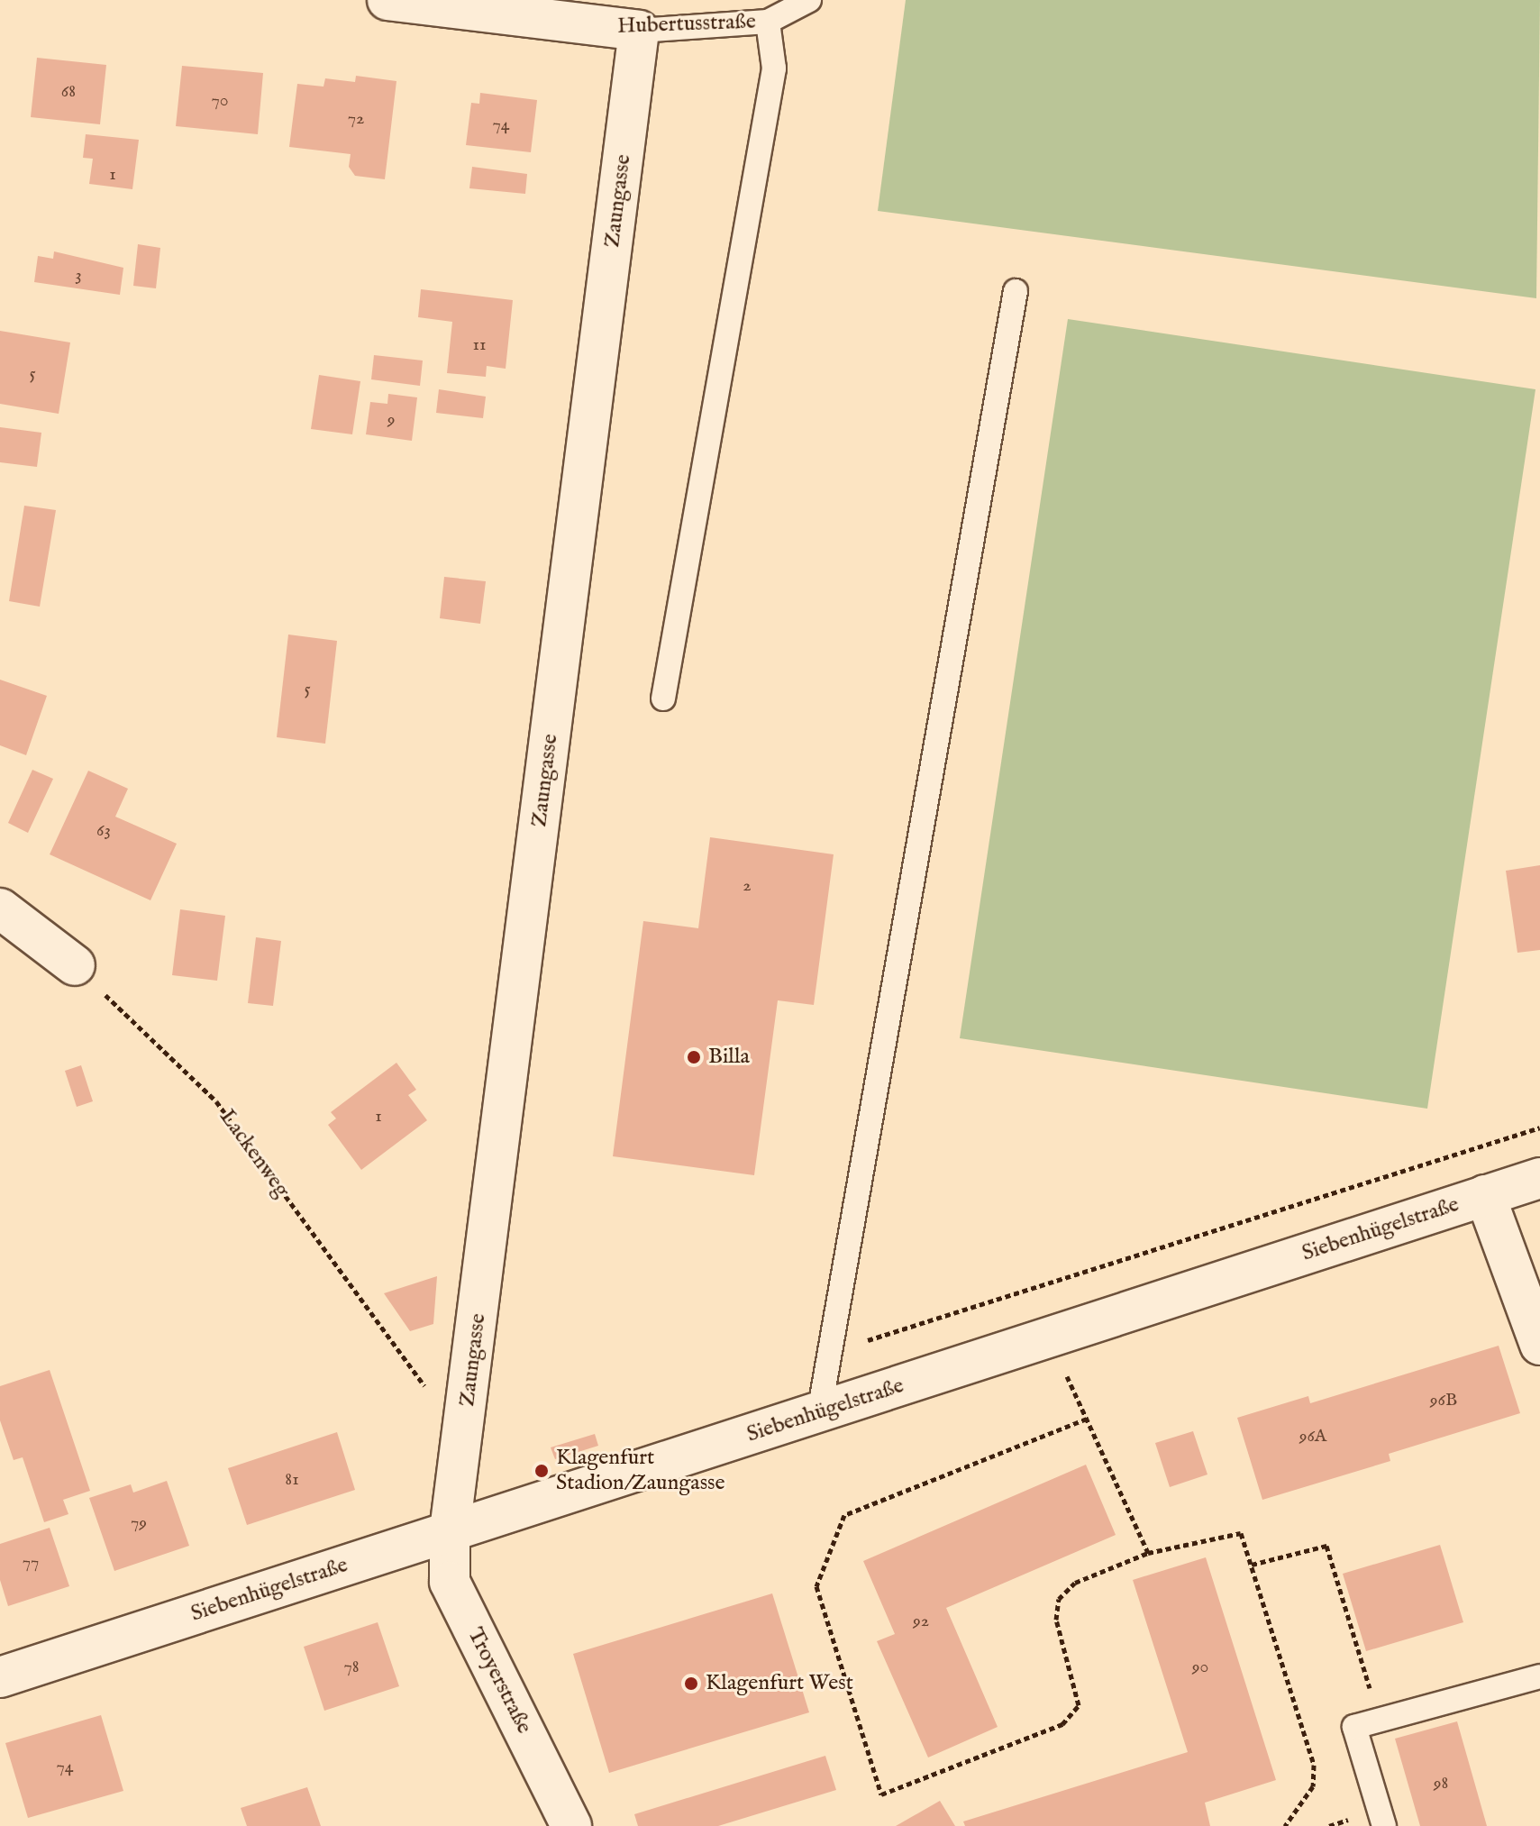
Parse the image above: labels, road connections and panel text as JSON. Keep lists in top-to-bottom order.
{
  "streets": {
    "street": [
      "Hubertusstraße",
      "Zaungasse",
      "Siebenhügelstraße",
      "Troyerstraße"
    ],
    "path": ["Lackenweg"]
  },
  "crossings": [
    ["Hubertusstraße", "Zaungasse"],
    ["Zaungasse", "Lackenweg"],
    ["Zaungasse", "Siebenhügelstraße"],
    ["Zaungasse", "Troyerstraße"],
    ["Siebenhügelstraße", "Troyerstraße"]
  ],
  "places": ["Billa", "Klagenfurt Stadion/Zaungasse", "Klagenfurt West"],
  "house_numbers": [
    "68",
    "70",
    "72",
    "74",
    "1",
    "3",
    "11",
    "5",
    "9",
    "5",
    "63",
    "2",
    "1",
    "96B",
    "96A",
    "81",
    "79",
    "77",
    "92",
    "78",
    "90",
    "74",
    "98"
  ]
}
